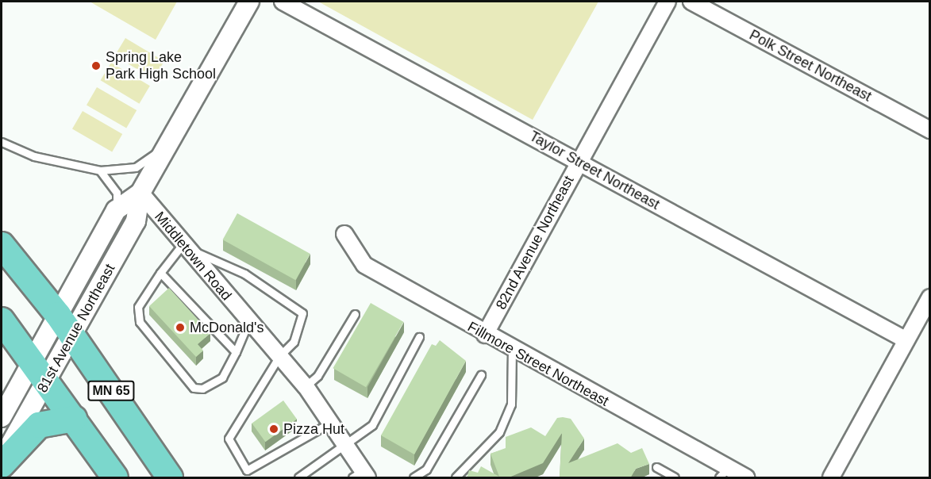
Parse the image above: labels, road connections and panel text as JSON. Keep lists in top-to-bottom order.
{
  "streets": {
    "highway": ["MN 65"],
    "street": [
      "Polk Street Northeast",
      "Taylor Street Northeast",
      "82nd Avenue Northeast",
      "Middletown Road",
      "81st Avenue Northeast",
      "Fillmore Street Northeast"
    ]
  },
  "crossings": [
    ["Taylor Street Northeast", "82nd Avenue Northeast"],
    ["82nd Avenue Northeast", "Fillmore Street Northeast"],
    ["Middletown Road", "81st Avenue Northeast"],
    ["81st Avenue Northeast", "MN 65"]
  ],
  "places": ["Spring Lake Park High School", "McDonald's", "Pizza Hut"]
}
